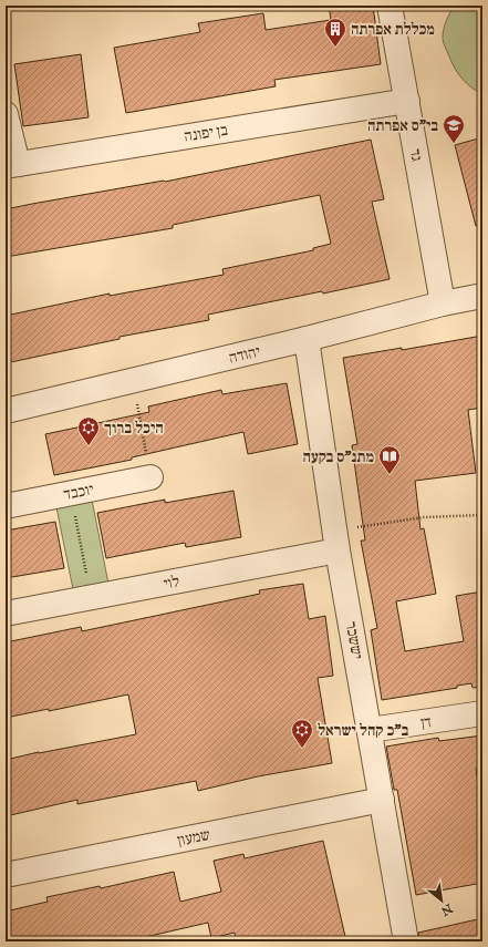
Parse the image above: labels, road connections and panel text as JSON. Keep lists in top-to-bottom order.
{
  "streets": {
    "street": [
      "בן יפונה",
      "גד",
      "יהודה",
      "יוכבד",
      "לוי",
      "יששכר",
      "דן",
      "שמעון"
    ]
  },
  "crossings": [
    ["בן יפונה", "גד"],
    ["גד", "יהודה"],
    ["יהודה", "יששכר"],
    ["לוי", "יששכר"],
    ["יששכר", "דן"],
    ["יששכר", "שמעון"]
  ],
  "places": {
    "building": ["מכללת אפרתה"],
    "school or university": ["בי\"ס אפרתה"],
    "synagogue": ["היכל ברוך", "ב\"כ קהל ישראל"],
    "library": ["מתנ\"ס בקעה"]
  },
  "north": "bottom right"
}
